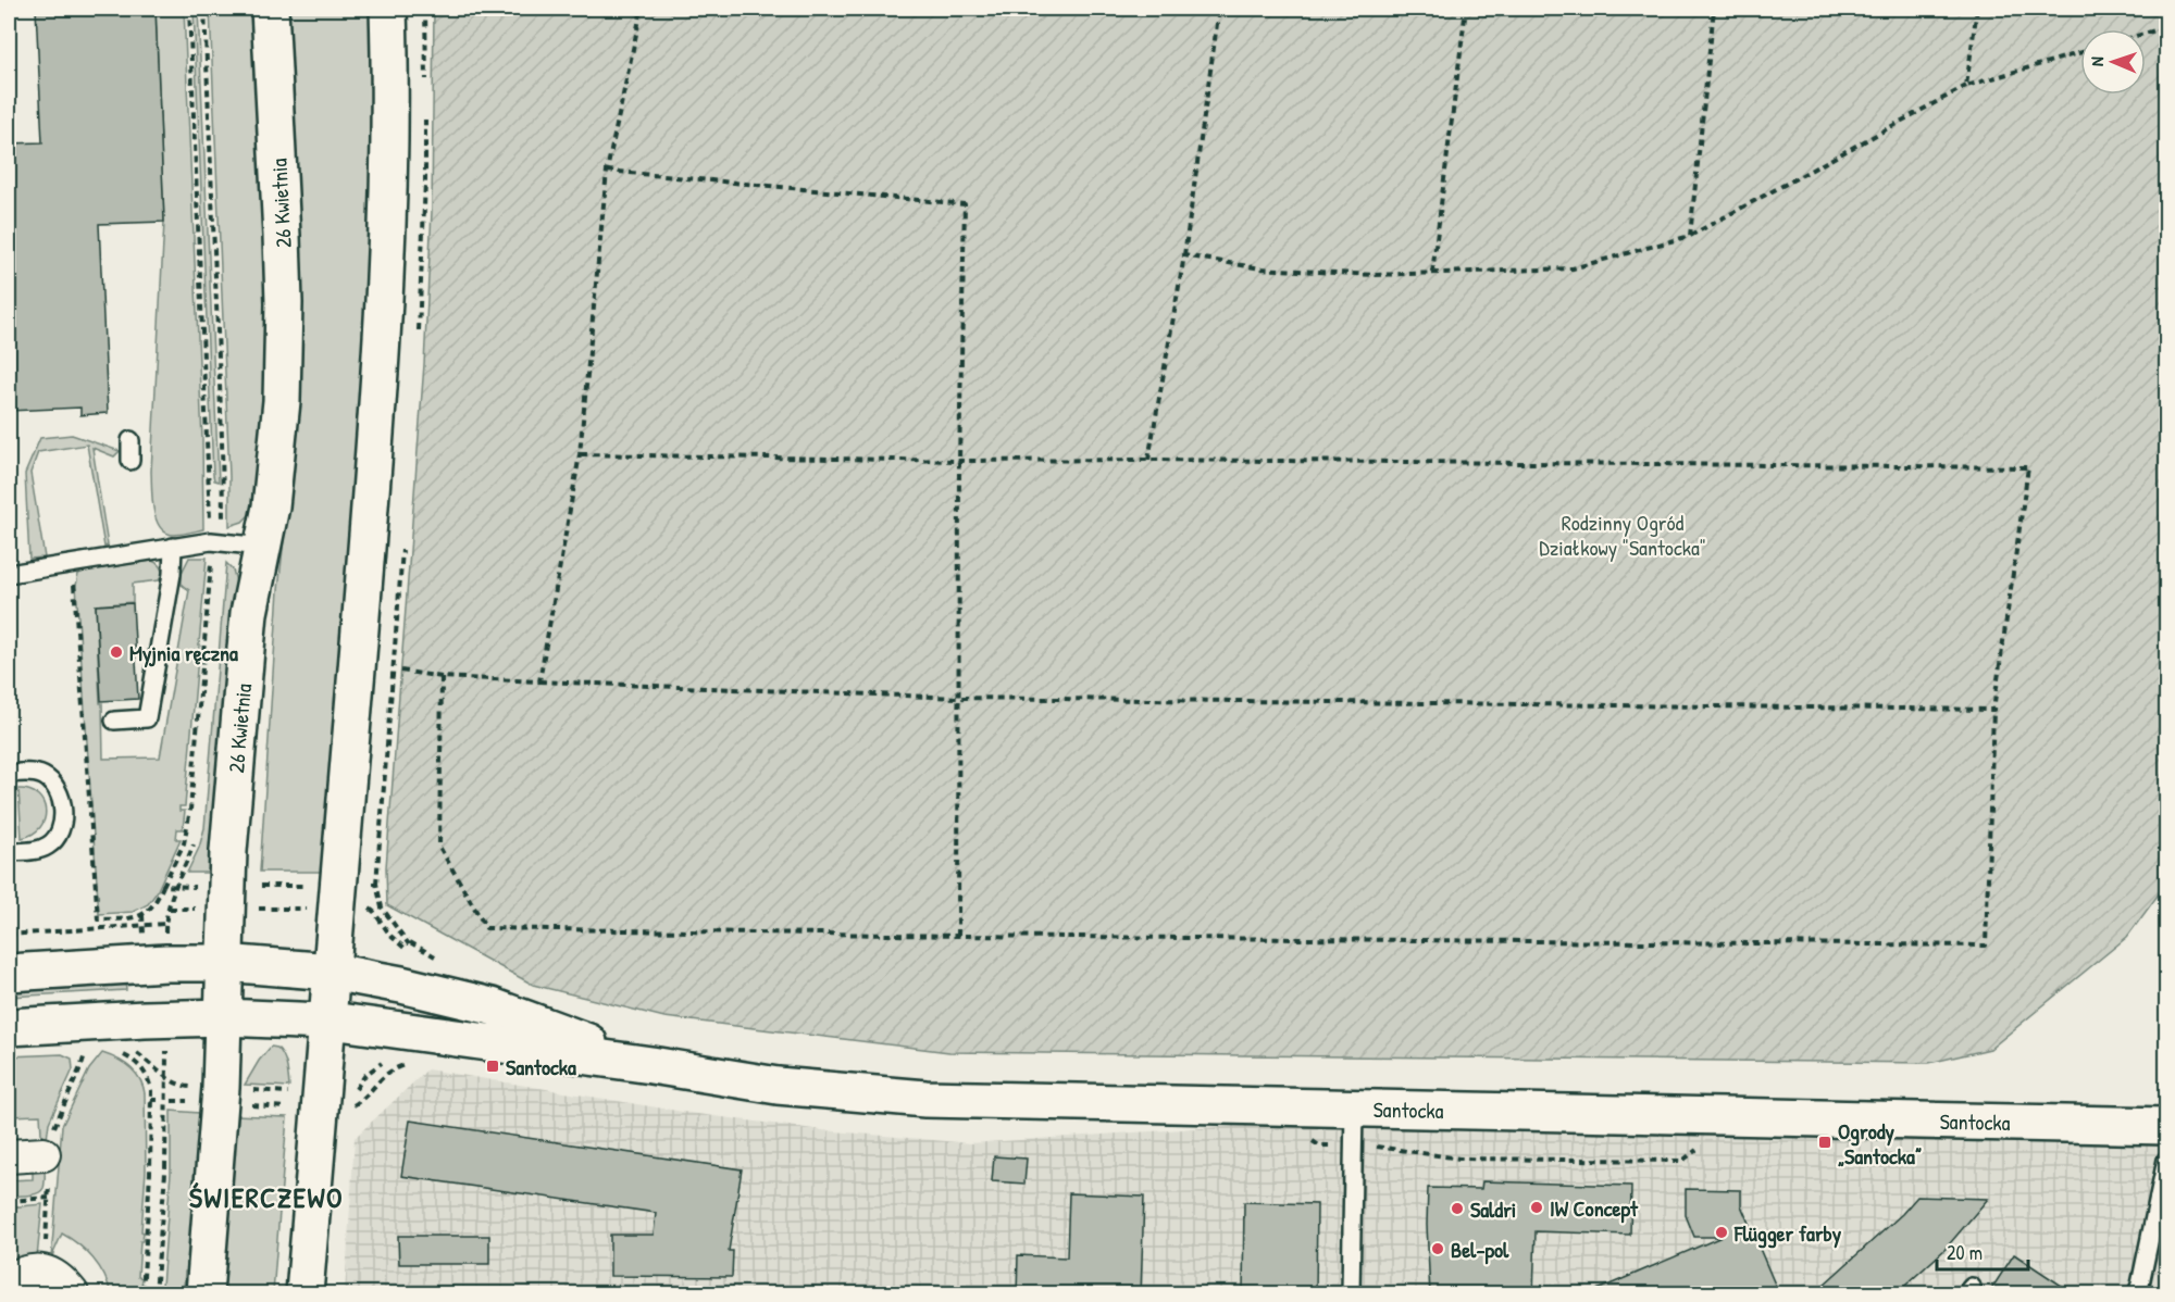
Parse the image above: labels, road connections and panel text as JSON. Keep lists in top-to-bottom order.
{
  "streets": {
    "street": ["26 Kwietnia", "Santocka"]
  },
  "crossings": [
    ["26 Kwietnia", "Santocka"]
  ],
  "districts": ["ŚWIERCZEWO"],
  "parks": ["Rodzinny Ogród Działkowy \"Santocka\""],
  "places": {
    "other": [
      "Myjnia ręczna",
      "IW Concept",
      "Saldri",
      "Flügger farby",
      "Bel-pol"
    ],
    "transit": ["Santocka", "Ogrody „Santocka”"]
  },
  "scale_bar": "20 m",
  "north": "left"
}
